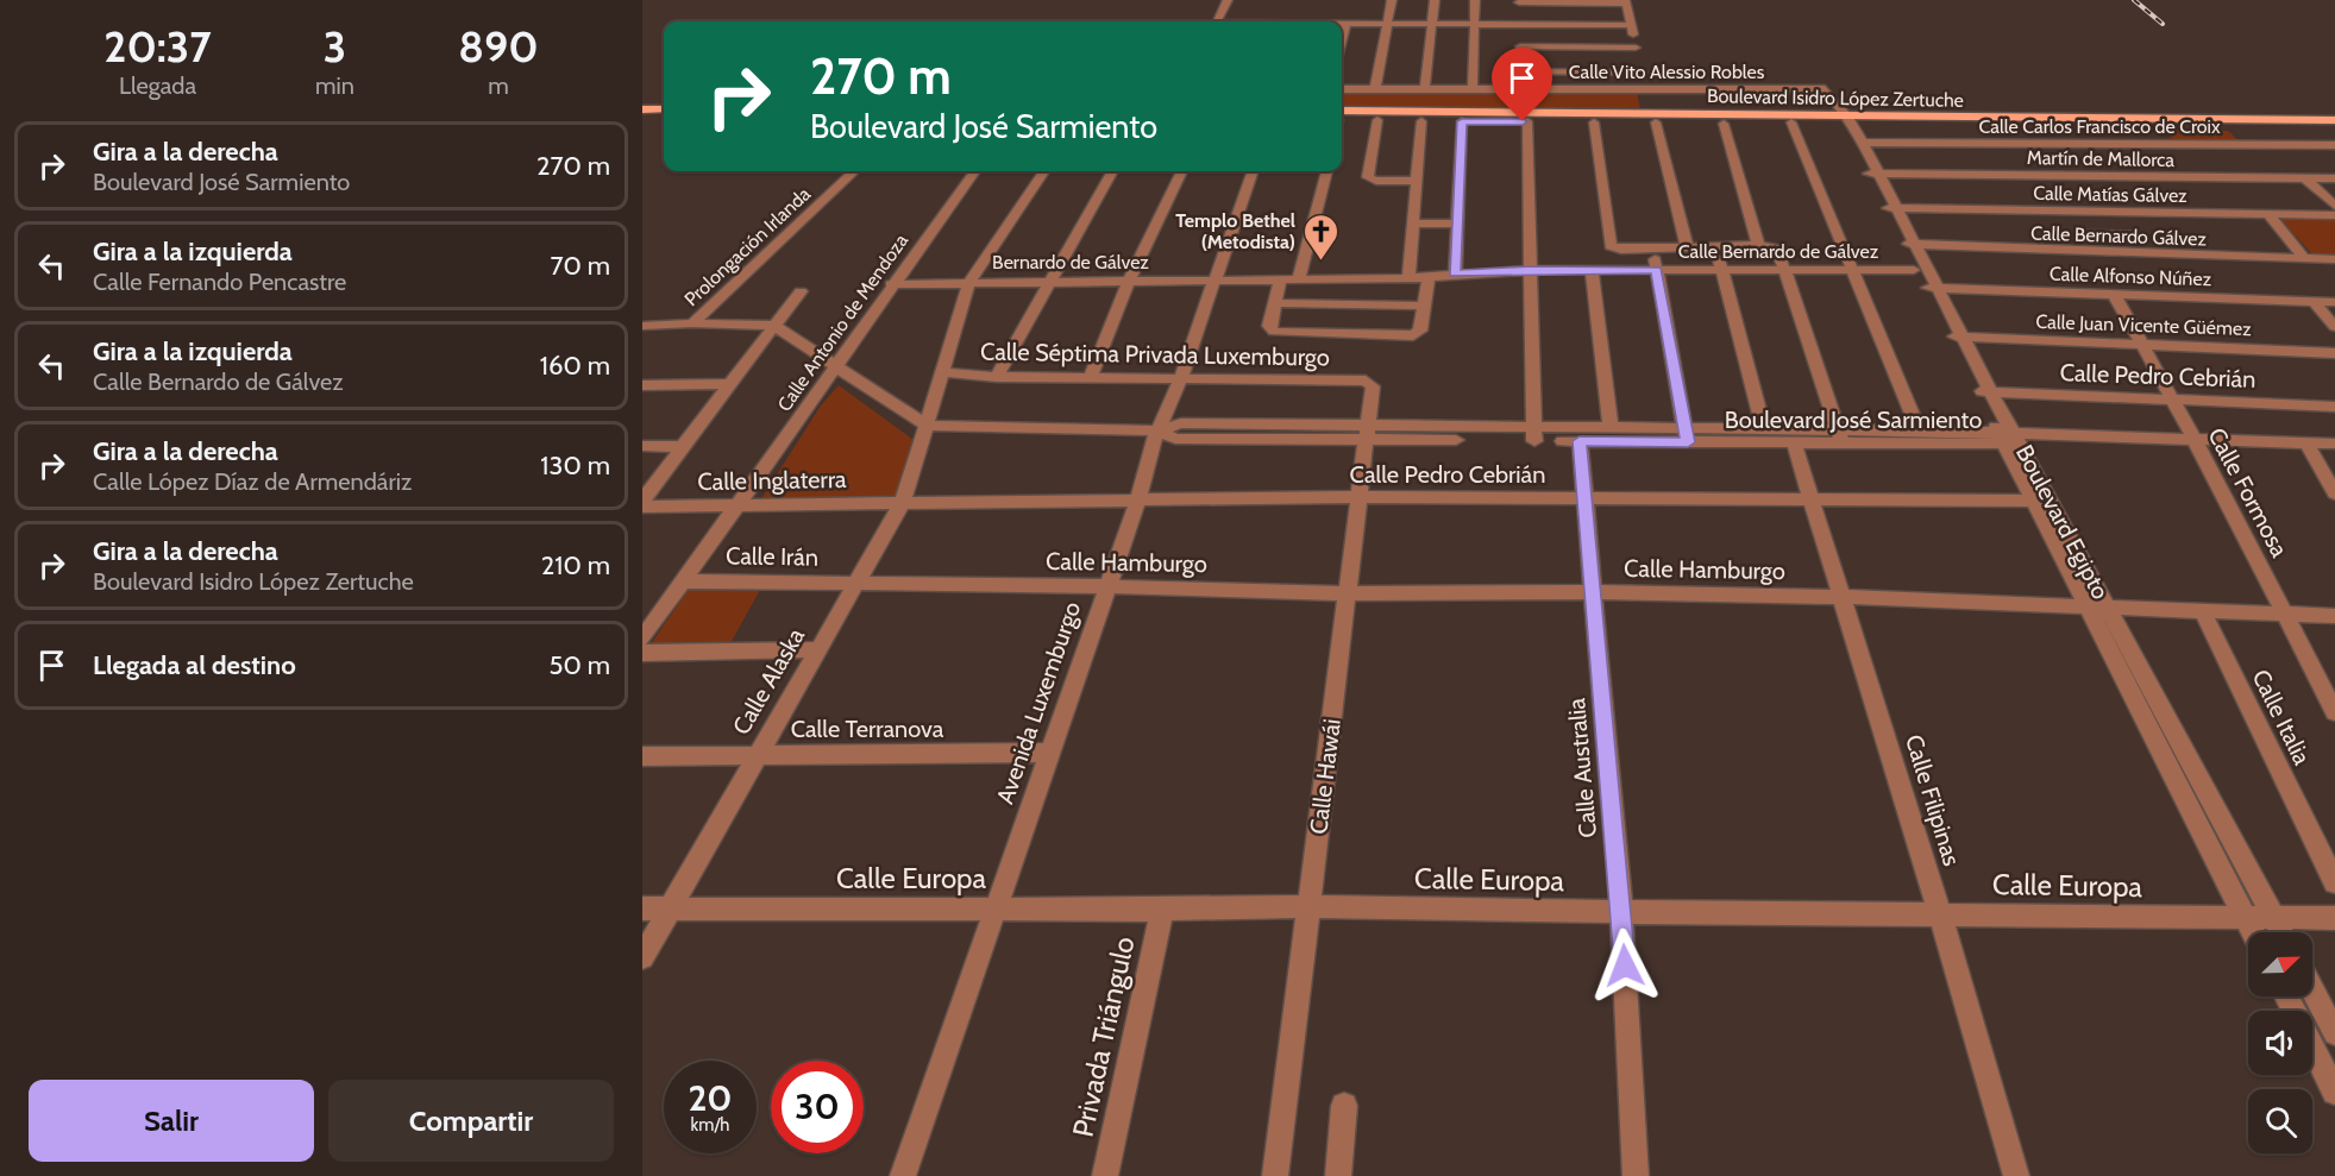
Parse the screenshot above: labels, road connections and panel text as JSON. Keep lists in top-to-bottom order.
{
  "streets": {
    "main road": ["Boulevard Isidro López Zertuche"],
    "street": [
      "Calle Vito Alessio Robles",
      "Calle Carlos Francisco de Croix",
      "Martín de Mallorca",
      "Calle Matías Gálvez",
      "Calle Bernardo Gálvez",
      "Prolongación Irlanda",
      "Calle Bernardo de Gálvez",
      "Bernardo de Gálvez",
      "Calle Alfonso Núñez",
      "Calle Antonio de Mendoza",
      "Calle Juan Vicente Güémez",
      "Calle Séptima Privada Luxemburgo",
      "Calle Pedro Cebrián",
      "Boulevard José Sarmiento",
      "Calle Inglaterra",
      "Calle Formosa",
      "Boulevard Egipto",
      "Calle Irán",
      "Calle Hamburgo",
      "Calle Alaska",
      "Avenida Luxemburgo",
      "Calle Italia",
      "Calle Terranova",
      "Calle Australia",
      "Calle Hawái",
      "Calle Filipinas",
      "Calle Europa",
      "Privada Triángulo"
    ]
  },
  "crossings": [
    ["Calle Vito Alessio Robles", "Boulevard Egipto"],
    ["Boulevard Isidro López Zertuche", "Boulevard Egipto"],
    ["Calle Carlos Francisco de Croix", "Boulevard Egipto"],
    ["Martín de Mallorca", "Boulevard Egipto"],
    ["Calle Matías Gálvez", "Boulevard Egipto"],
    ["Calle Bernardo Gálvez", "Boulevard Egipto"],
    ["Calle Bernardo de Gálvez", "Bernardo de Gálvez"],
    ["Calle Bernardo de Gálvez", "Boulevard Egipto"],
    ["Calle Bernardo de Gálvez", "Avenida Luxemburgo"],
    ["Bernardo de Gálvez", "Calle Antonio de Mendoza"],
    ["Bernardo de Gálvez", "Calle Alaska"],
    ["Bernardo de Gálvez", "Avenida Luxemburgo"],
    ["Calle Alfonso Núñez", "Calle Formosa"],
    ["Calle Alfonso Núñez", "Boulevard Egipto"],
    ["Calle Antonio de Mendoza", "Calle Inglaterra"],
    ["Calle Antonio de Mendoza", "Calle Irán"],
    ["Calle Juan Vicente Güémez", "Calle Formosa"],
    ["Calle Juan Vicente Güémez", "Boulevard Egipto"],
    ["Calle Séptima Privada Luxemburgo", "Calle Alaska"],
    ["Calle Séptima Privada Luxemburgo", "Avenida Luxemburgo"],
    ["Calle Séptima Privada Luxemburgo", "Calle Hawái"],
    ["Calle Pedro Cebrián", "Calle Inglaterra"],
    ["Calle Pedro Cebrián", "Calle Formosa"],
    ["Calle Pedro Cebrián", "Boulevard Egipto"],
    ["Calle Pedro Cebrián", "Calle Alaska"],
    ["Calle Pedro Cebrián", "Avenida Luxemburgo"],
    ["Calle Pedro Cebrián", "Calle Australia"],
    ["Calle Pedro Cebrián", "Calle Hawái"],
    ["Calle Pedro Cebrián", "Calle Filipinas"],
    ["Boulevard José Sarmiento", "Calle Formosa"],
    ["Boulevard José Sarmiento", "Boulevard Egipto"],
    ["Boulevard José Sarmiento", "Calle Alaska"],
    ["Boulevard José Sarmiento", "Avenida Luxemburgo"],
    ["Boulevard José Sarmiento", "Calle Australia"],
    ["Boulevard José Sarmiento", "Calle Hawái"],
    ["Boulevard José Sarmiento", "Calle Filipinas"],
    ["Calle Inglaterra", "Calle Alaska"],
    ["Calle Formosa", "Calle Hamburgo"],
    ["Boulevard Egipto", "Calle Hamburgo"],
    ["Boulevard Egipto", "Calle Europa"],
    ["Calle Irán", "Calle Hamburgo"],
    ["Calle Irán", "Calle Alaska"],
    ["Calle Hamburgo", "Calle Alaska"],
    ["Calle Hamburgo", "Avenida Luxemburgo"],
    ["Calle Hamburgo", "Calle Italia"],
    ["Calle Hamburgo", "Calle Australia"],
    ["Calle Hamburgo", "Calle Hawái"],
    ["Calle Hamburgo", "Calle Filipinas"],
    ["Calle Alaska", "Calle Terranova"],
    ["Calle Alaska", "Calle Europa"],
    ["Avenida Luxemburgo", "Calle Terranova"],
    ["Avenida Luxemburgo", "Calle Europa"],
    ["Calle Australia", "Calle Europa"],
    ["Calle Hawái", "Calle Europa"],
    ["Calle Filipinas", "Calle Europa"],
    ["Calle Europa", "Privada Triángulo"]
  ],
  "places": {
    "church": ["Templo Bethel (Metodista)"]
  },
  "north": "top right",
  "page": {
    "eta": [
      "20:37",
      "Llegada",
      "3",
      "min",
      "890",
      "m"
    ],
    "turn": ["270 m", "Boulevard José Sarmiento"],
    "list": [
      {
        "name": "Gira a la derecha",
        "note": "Boulevard José Sarmiento",
        "value": "270 m"
      },
      {
        "name": "Gira a la izquierda",
        "note": "Calle Fernando Pencastre",
        "value": "70 m"
      },
      {
        "name": "Gira a la izquierda",
        "note": "Calle Bernardo de Gálvez",
        "value": "160 m"
      },
      {
        "name": "Gira a la derecha",
        "note": "Calle López Díaz de Armendáriz",
        "value": "130 m"
      },
      {
        "name": "Gira a la derecha",
        "note": "Boulevard Isidro López Zertuche",
        "value": "210 m"
      },
      {
        "name": "Llegada al destino",
        "value": "50 m"
      }
    ],
    "speed": "20 km/h",
    "limit": "30",
    "buttons": ["Salir", "Compartir"]
  }
}
